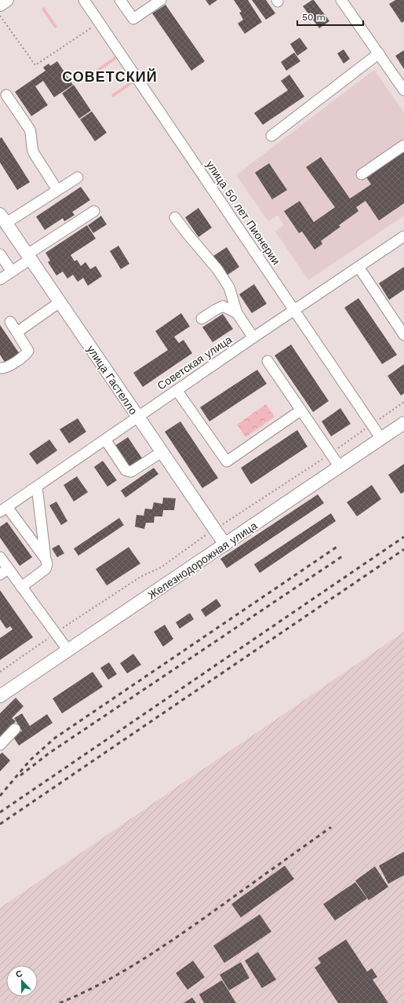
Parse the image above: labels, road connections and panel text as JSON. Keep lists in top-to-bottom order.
{
  "streets": {
    "main road": ["улица Гастелло", "Железнодорожная улица"],
    "street": ["улица 50 лет Пионерии", "Советская улица"]
  },
  "crossings": [
    ["улица 50 лет Пионерии", "Советская улица"],
    ["улица 50 лет Пионерии", "Железнодорожная улица"],
    ["Советская улица", "улица Гастелло"],
    ["улица Гастелло", "Железнодорожная улица"]
  ],
  "districts": ["СОВЕТСКИЙ"],
  "scale_bar": "50 m",
  "north": "top"
}
